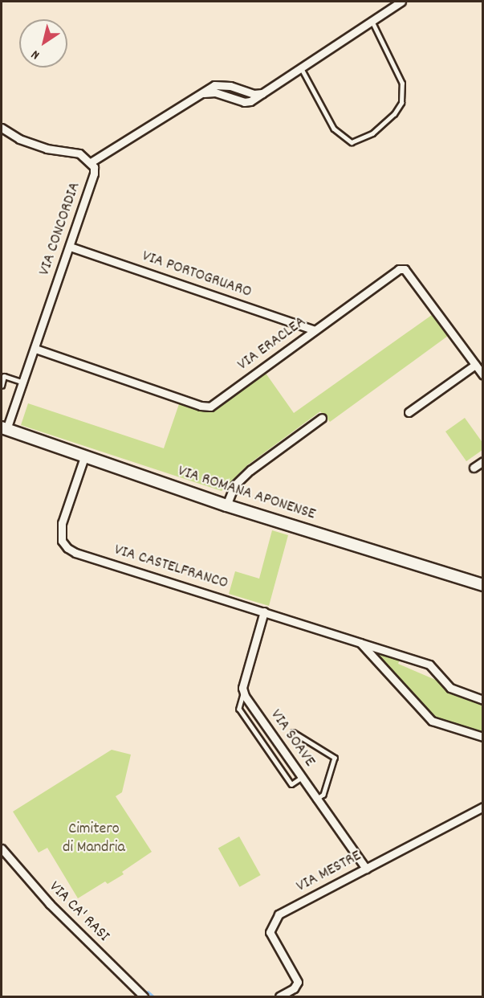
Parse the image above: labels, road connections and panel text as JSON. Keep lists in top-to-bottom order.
{
  "streets": {
    "street": [
      "VIA CONCORDIA",
      "VIA PORTOGRUARO",
      "VIA ERACLEA",
      "VIA ROMANA APONENSE",
      "VIA CASTELFRANCO",
      "VIA SOAVE",
      "VIA MESTRE",
      "VIA CA' RASI"
    ]
  },
  "crossings": [
    ["VIA CONCORDIA", "VIA PORTOGRUARO"],
    ["VIA CONCORDIA", "VIA ERACLEA"],
    ["VIA CONCORDIA", "VIA ROMANA APONENSE"],
    ["VIA PORTOGRUARO", "VIA ERACLEA"],
    ["VIA ROMANA APONENSE", "VIA CASTELFRANCO"],
    ["VIA SOAVE", "VIA MESTRE"]
  ],
  "parks": ["Cimitero di Mandria"],
  "north": "bottom left"
}
